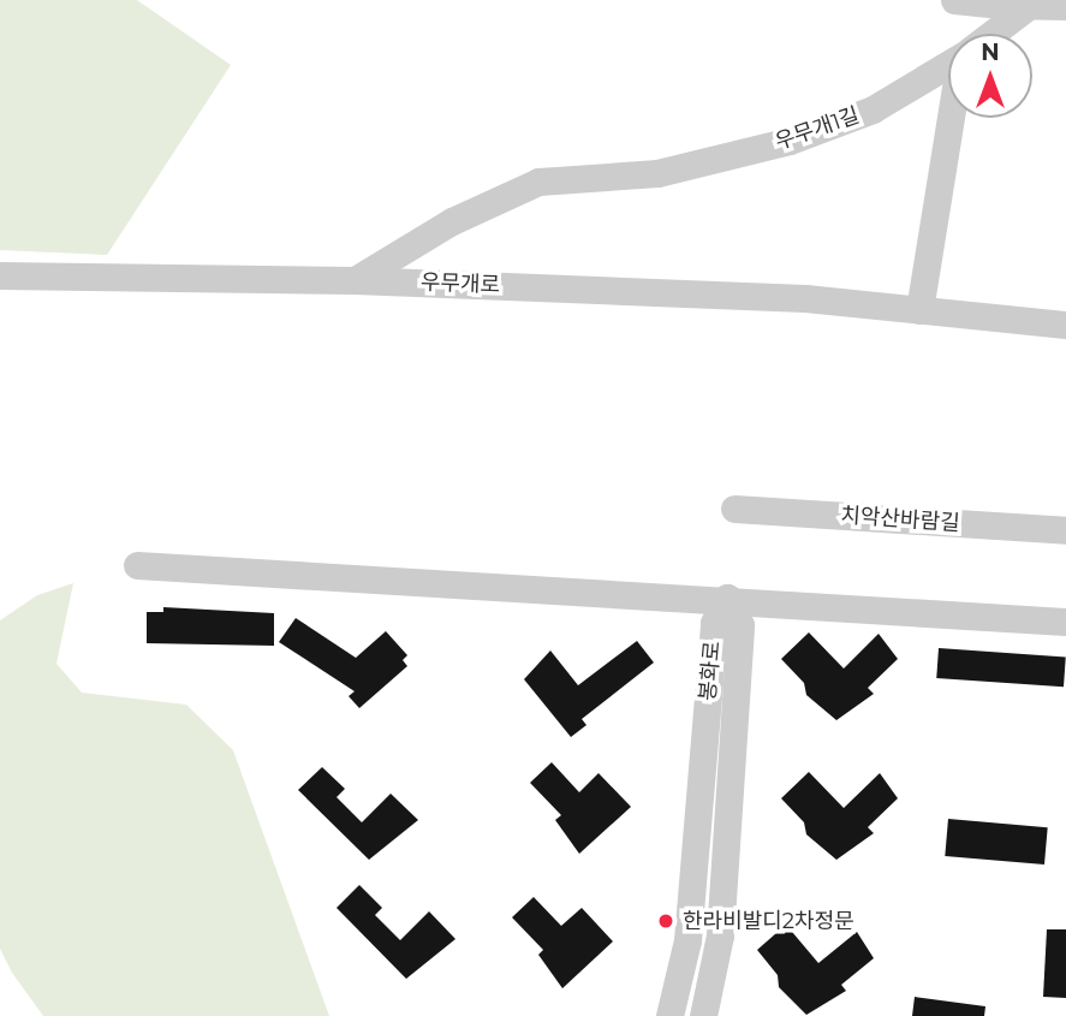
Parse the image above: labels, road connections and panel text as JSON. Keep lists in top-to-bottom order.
{
  "streets": {
    "street": [
      "우무개1길",
      "우무개로",
      "치악산바람길",
      "봉화로"
    ]
  },
  "crossings": [
    ["우무개1길", "우무개로"]
  ],
  "places": ["한라비발디2차정문"],
  "north": "top"
}
